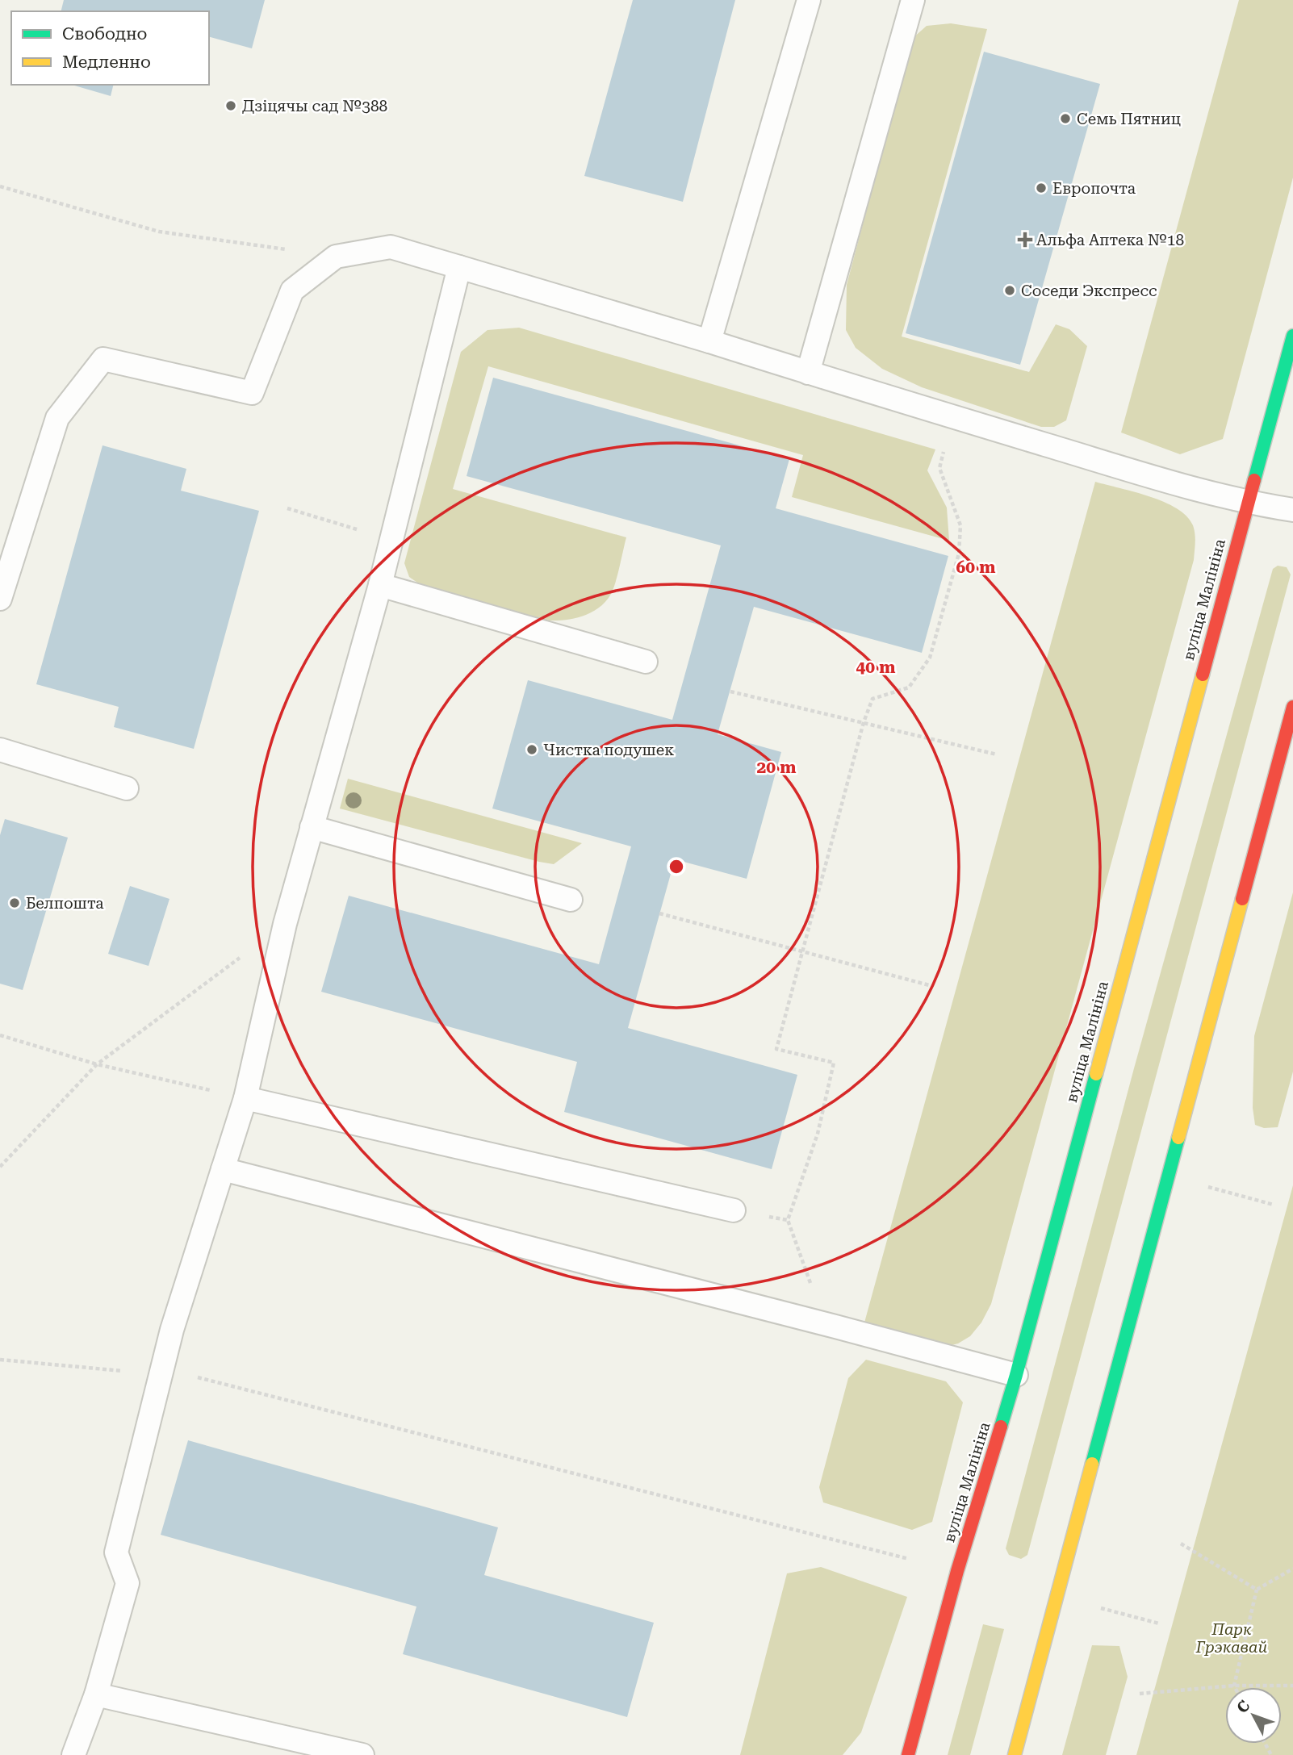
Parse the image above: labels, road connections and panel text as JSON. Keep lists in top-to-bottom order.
{
  "streets": {
    "main road": ["вуліца Малініна"]
  },
  "parks": ["Парк Грэкавай"],
  "places": {
    "other": [
      "Дзіцячы сад №388",
      "Семь Пятниц",
      "Европочта",
      "Соседи Экспресс",
      "Чистка подушек",
      "Белпошта"
    ],
    "health": ["Альфа Аптека №18"]
  },
  "legend": ["Свободно", "Медленно"],
  "north": "top left",
  "rings": ["60 m", "40 m", "20 m"]
}
